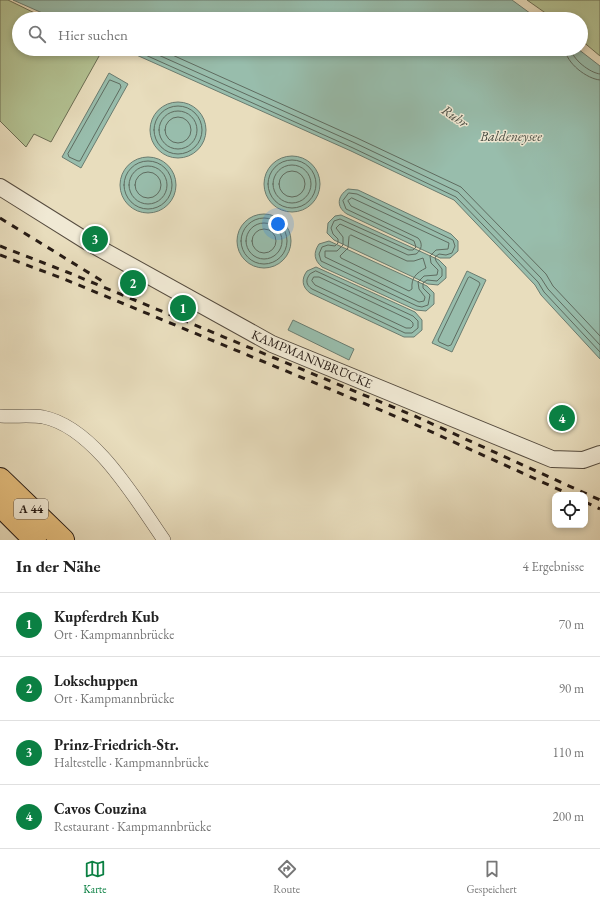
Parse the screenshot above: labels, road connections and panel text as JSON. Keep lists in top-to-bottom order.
{
  "streets": {
    "highway": ["A 44"],
    "street": ["KAMPMANNBRÜCKE"]
  },
  "water": ["Ruhr", "Baldeneysee"],
  "page": {
    "search": "Hier suchen",
    "pins": [
      "3",
      "2",
      "1",
      "4"
    ],
    "heading": ["In der Nähe", "4 Ergebnisse"],
    "list": [
      {
        "mark": "1",
        "name": "Kupferdreh Kub",
        "note": "Ort · Kampmannbrücke",
        "value": "70 m"
      },
      {
        "mark": "2",
        "name": "Lokschuppen",
        "note": "Ort · Kampmannbrücke",
        "value": "90 m"
      },
      {
        "mark": "3",
        "name": "Prinz-Friedrich-Str.",
        "note": "Haltestelle · Kampmannbrücke",
        "value": "110 m"
      },
      {
        "mark": "4",
        "name": "Cavos Couzina",
        "note": "Restaurant · Kampmannbrücke",
        "value": "200 m"
      }
    ],
    "nav": ["Karte", "Route", "Gespeichert"]
  }
}
